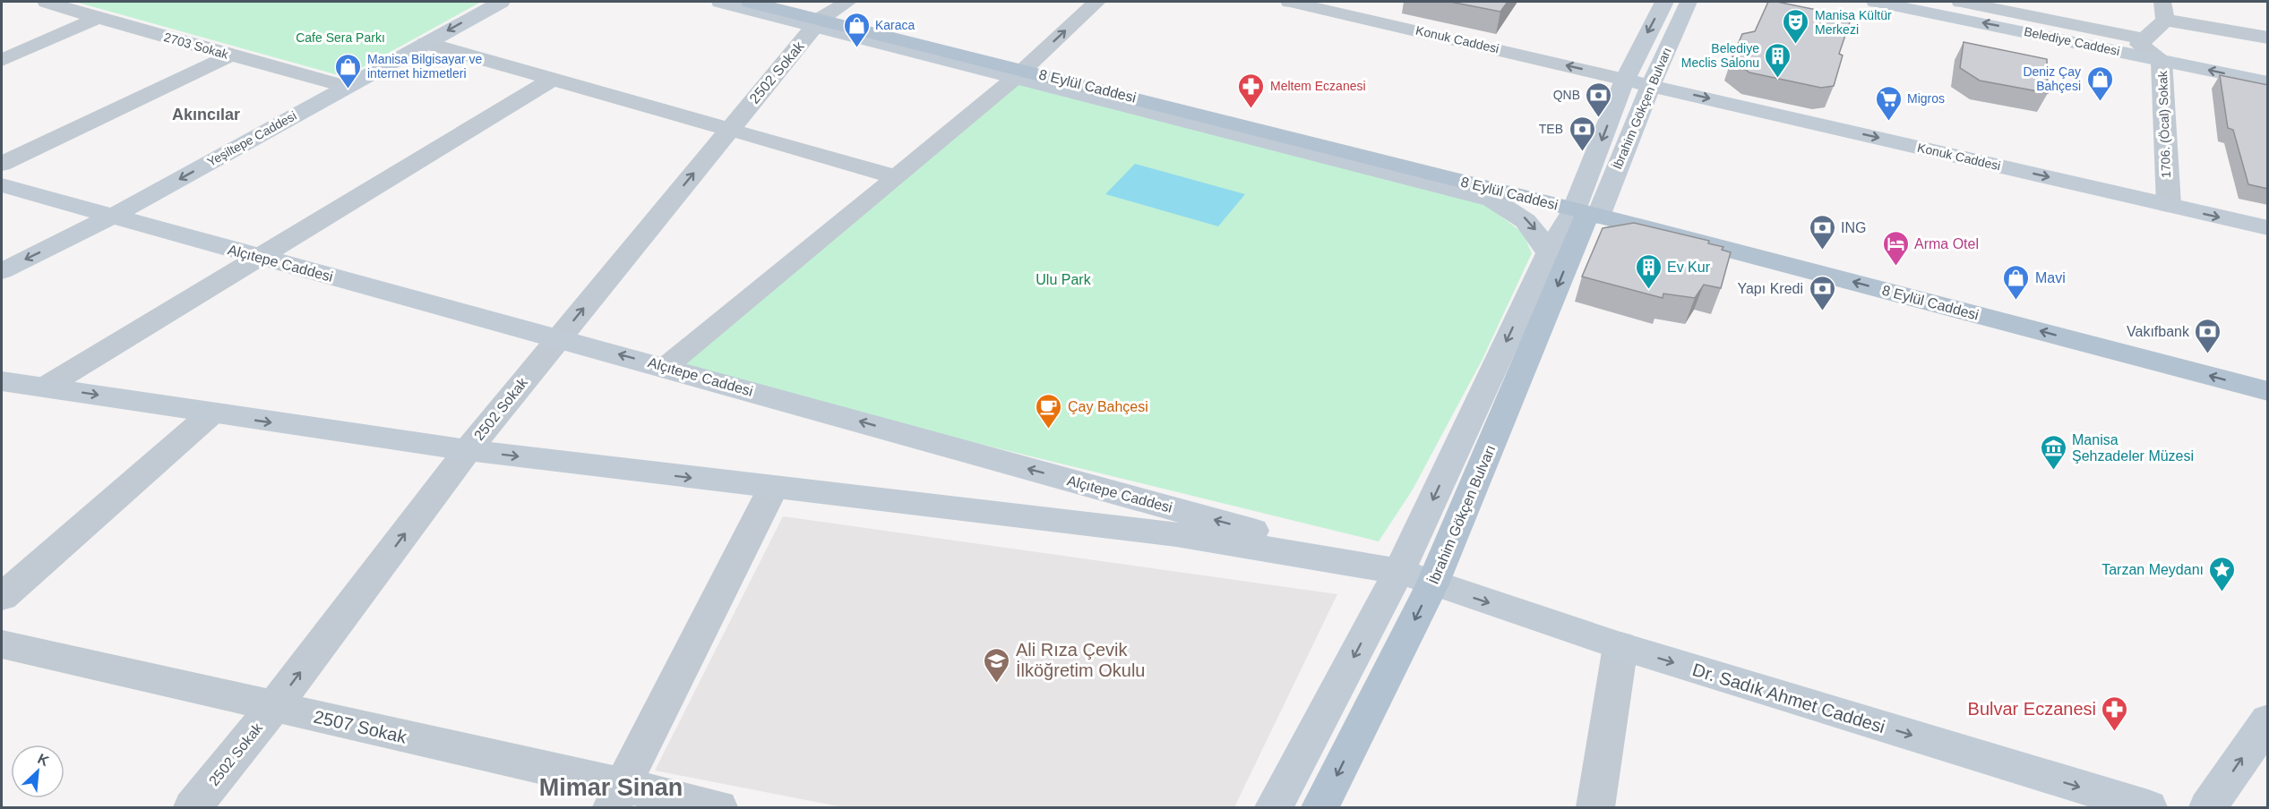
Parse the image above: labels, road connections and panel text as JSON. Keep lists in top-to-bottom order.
{
  "streets": {
    "main road": [
      "Konuk Caddesi",
      "Belediye Caddesi",
      "8 Eylül Caddesi",
      "İbrahim Gökçen Bulvarı",
      "Yeşiltepe Caddesi",
      "Alçıtepe Caddesi",
      "Dr. Sadık Ahmet Caddesi"
    ],
    "street": [
      "2703 Sokak",
      "2502 Sokak",
      "1706. (Öcal) Sokak",
      "2507 Sokak"
    ]
  },
  "crossings": [
    ["Konuk Caddesi", "İbrahim Gökçen Bulvarı"],
    ["Konuk Caddesi", "1706. (Öcal) Sokak"],
    ["Belediye Caddesi", "1706. (Öcal) Sokak"],
    ["2703 Sokak", "Yeşiltepe Caddesi"],
    ["2502 Sokak", "Alçıtepe Caddesi"],
    ["2502 Sokak", "2507 Sokak"],
    ["8 Eylül Caddesi", "İbrahim Gökçen Bulvarı"],
    ["İbrahim Gökçen Bulvarı", "Alçıtepe Caddesi"],
    ["İbrahim Gökçen Bulvarı", "Dr. Sadık Ahmet Caddesi"],
    ["Yeşiltepe Caddesi", "Alçıtepe Caddesi"],
    ["Alçıtepe Caddesi", "Dr. Sadık Ahmet Caddesi"]
  ],
  "one_way": [
    "Belediye Caddesi",
    "8 Eylül Caddesi",
    "Yeşiltepe Caddesi",
    "Dr. Sadık Ahmet Caddesi"
  ],
  "districts": ["Akıncılar", "Mimar Sinan"],
  "parks": ["Cafe Sera Parkı", "Ulu Park"],
  "places": {
    "theatre": ["Manisa Kültür Merkezi"],
    "shop": [
      "Karaca",
      "Manisa Bilgisayar ve internet hizmetleri",
      "Deniz Çay Bahçesi",
      "Mavi"
    ],
    "building": ["Belediye Meclis Salonu", "Ev Kur"],
    "pharmacy": ["Meltem Eczanesi", "Bulvar Eczanesi"],
    "bank": [
      "QNB",
      "TEB",
      "ING",
      "Yapı Kredi",
      "Vakıfbank"
    ],
    "supermarket": ["Migros"],
    "hotel": ["Arma Otel"],
    "cafe": ["Çay Bahçesi"],
    "museum": ["Manisa Şehzadeler Müzesi"],
    "place": ["Tarzan Meydanı"],
    "school or university": ["Ali Rıza Çevik İlköğretim Okulu"]
  },
  "north": "top right"
}
